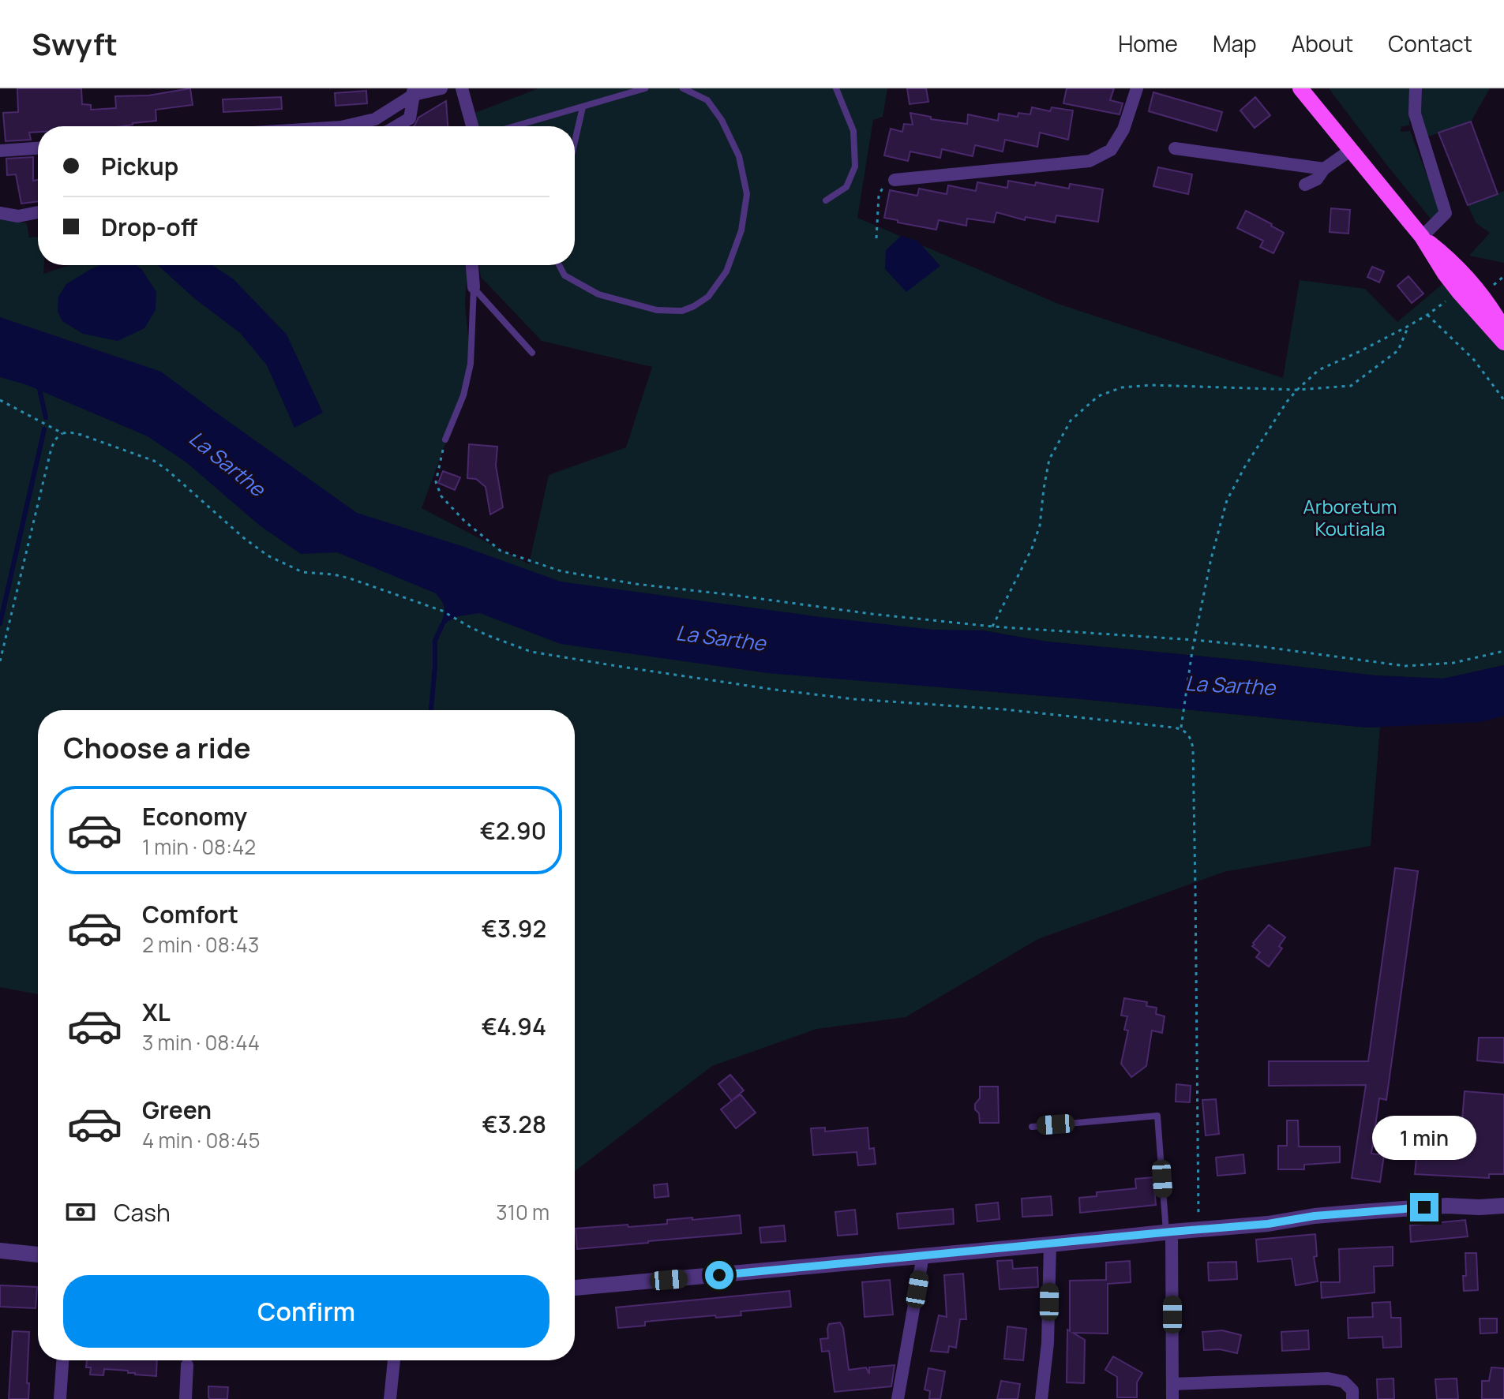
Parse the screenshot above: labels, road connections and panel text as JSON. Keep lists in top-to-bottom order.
{
  "water": ["La Sarthe"],
  "parks": ["Arboretum Koutiala"],
  "page": {
    "header": "Swyft",
    "nav": [
      "Home",
      "Map",
      "About",
      "Contact"
    ],
    "banner": ["Pickup", "Drop-off"],
    "heading": "Choose a ride",
    "list": [
      {
        "name": "Economy",
        "note": "1 min · 08:42",
        "value": "€2.90"
      },
      {
        "name": "Comfort",
        "note": "2 min · 08:43",
        "value": "€3.92"
      },
      {
        "name": "XL",
        "note": "3 min · 08:44",
        "value": "€4.94"
      },
      {
        "name": "Green",
        "note": "4 min · 08:45",
        "value": "€3.28"
      }
    ],
    "bubble": "1 min",
    "pay": ["Cash", "310 m"],
    "buttons": "Confirm"
  }
}
